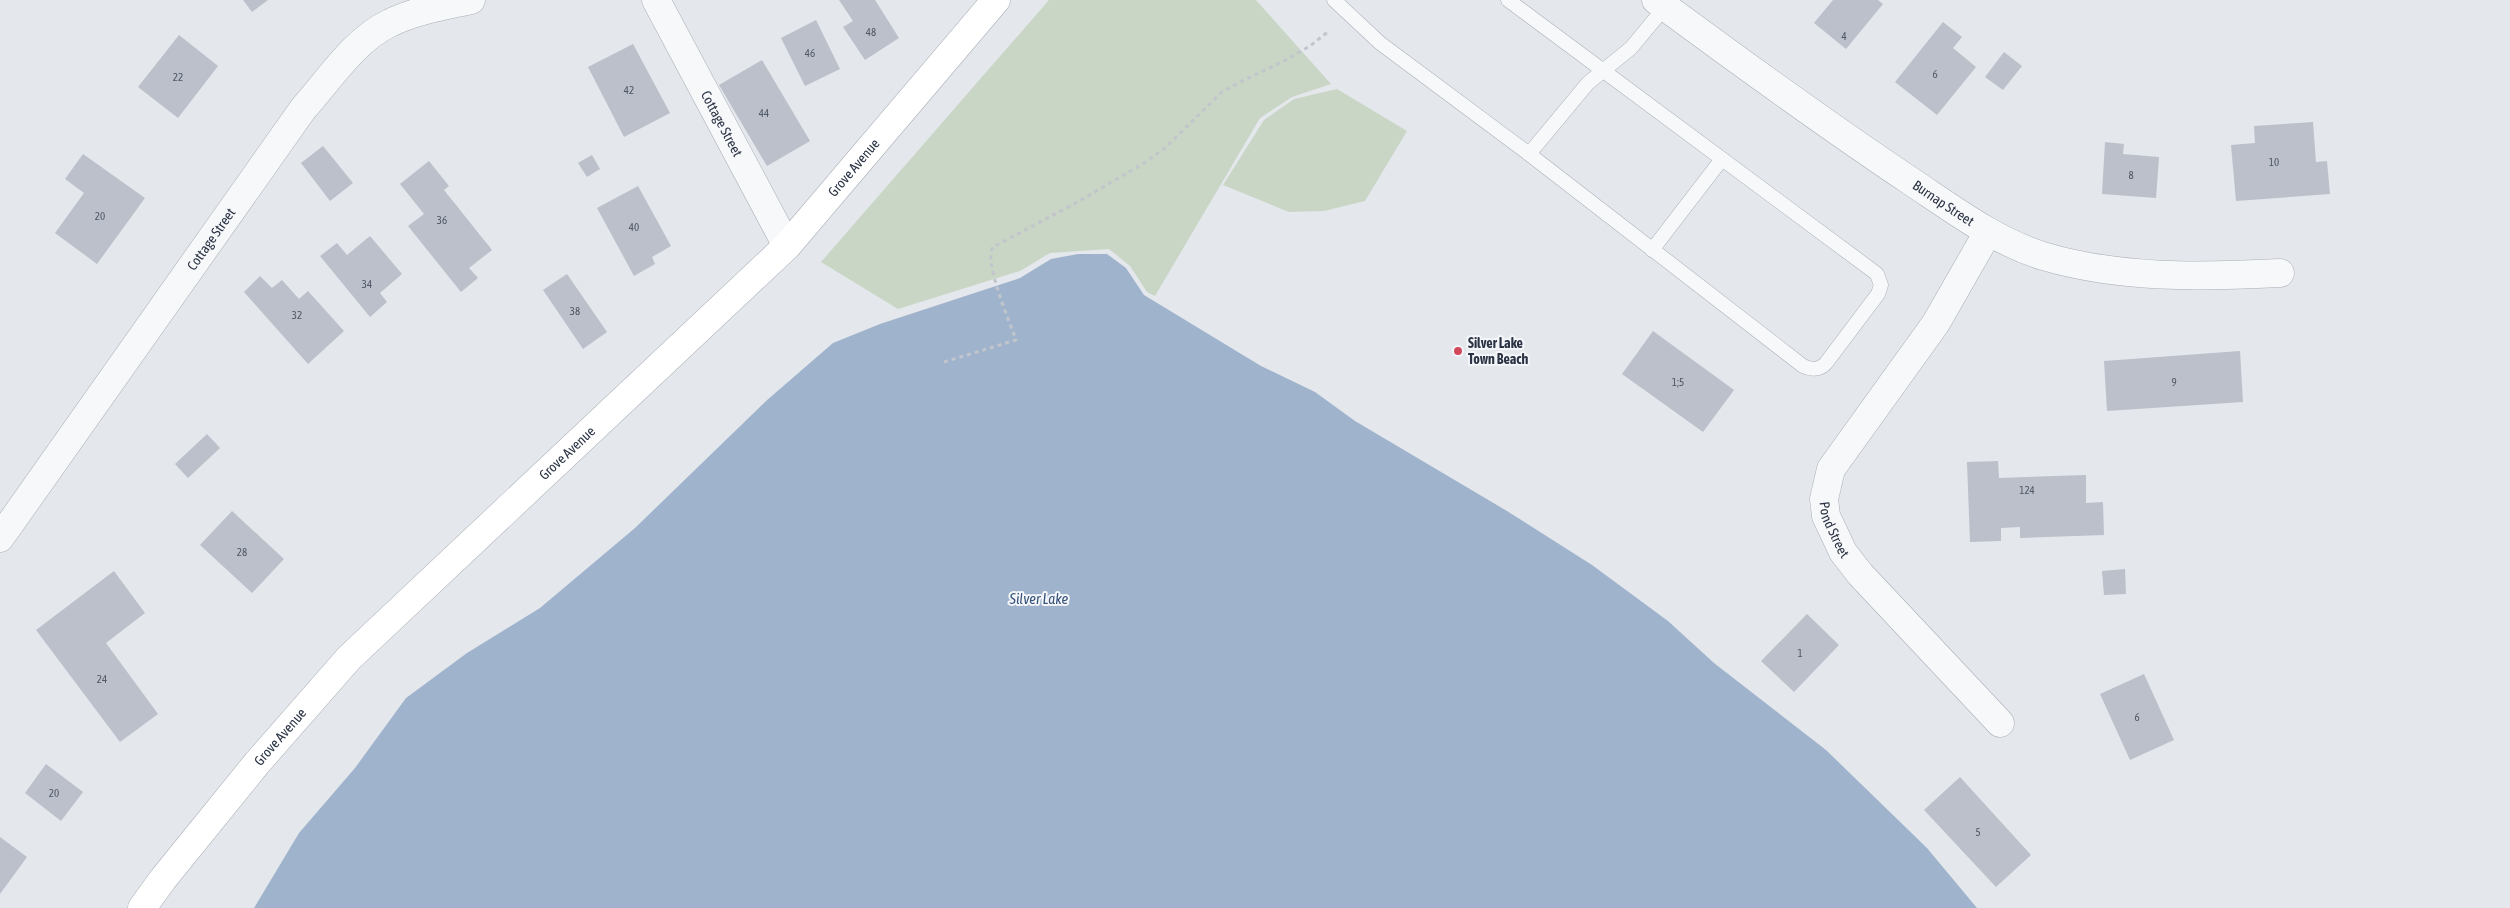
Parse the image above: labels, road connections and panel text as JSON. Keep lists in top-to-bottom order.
{
  "streets": {
    "street": [
      "Cottage Street",
      "Grove Avenue",
      "Burnap Street",
      "Pond Street"
    ]
  },
  "crossings": [
    ["Cottage Street", "Grove Avenue"],
    ["Burnap Street", "Pond Street"]
  ],
  "water": ["Silver Lake"],
  "places": ["Silver Lake Town Beach"],
  "house_numbers": [
    "48",
    "4",
    "46",
    "6",
    "22",
    "42",
    "44",
    "10",
    "8",
    "20",
    "36",
    "40",
    "34",
    "38",
    "32",
    "1;5",
    "9",
    "124",
    "28",
    "1",
    "24",
    "6",
    "20",
    "5"
  ]
}
